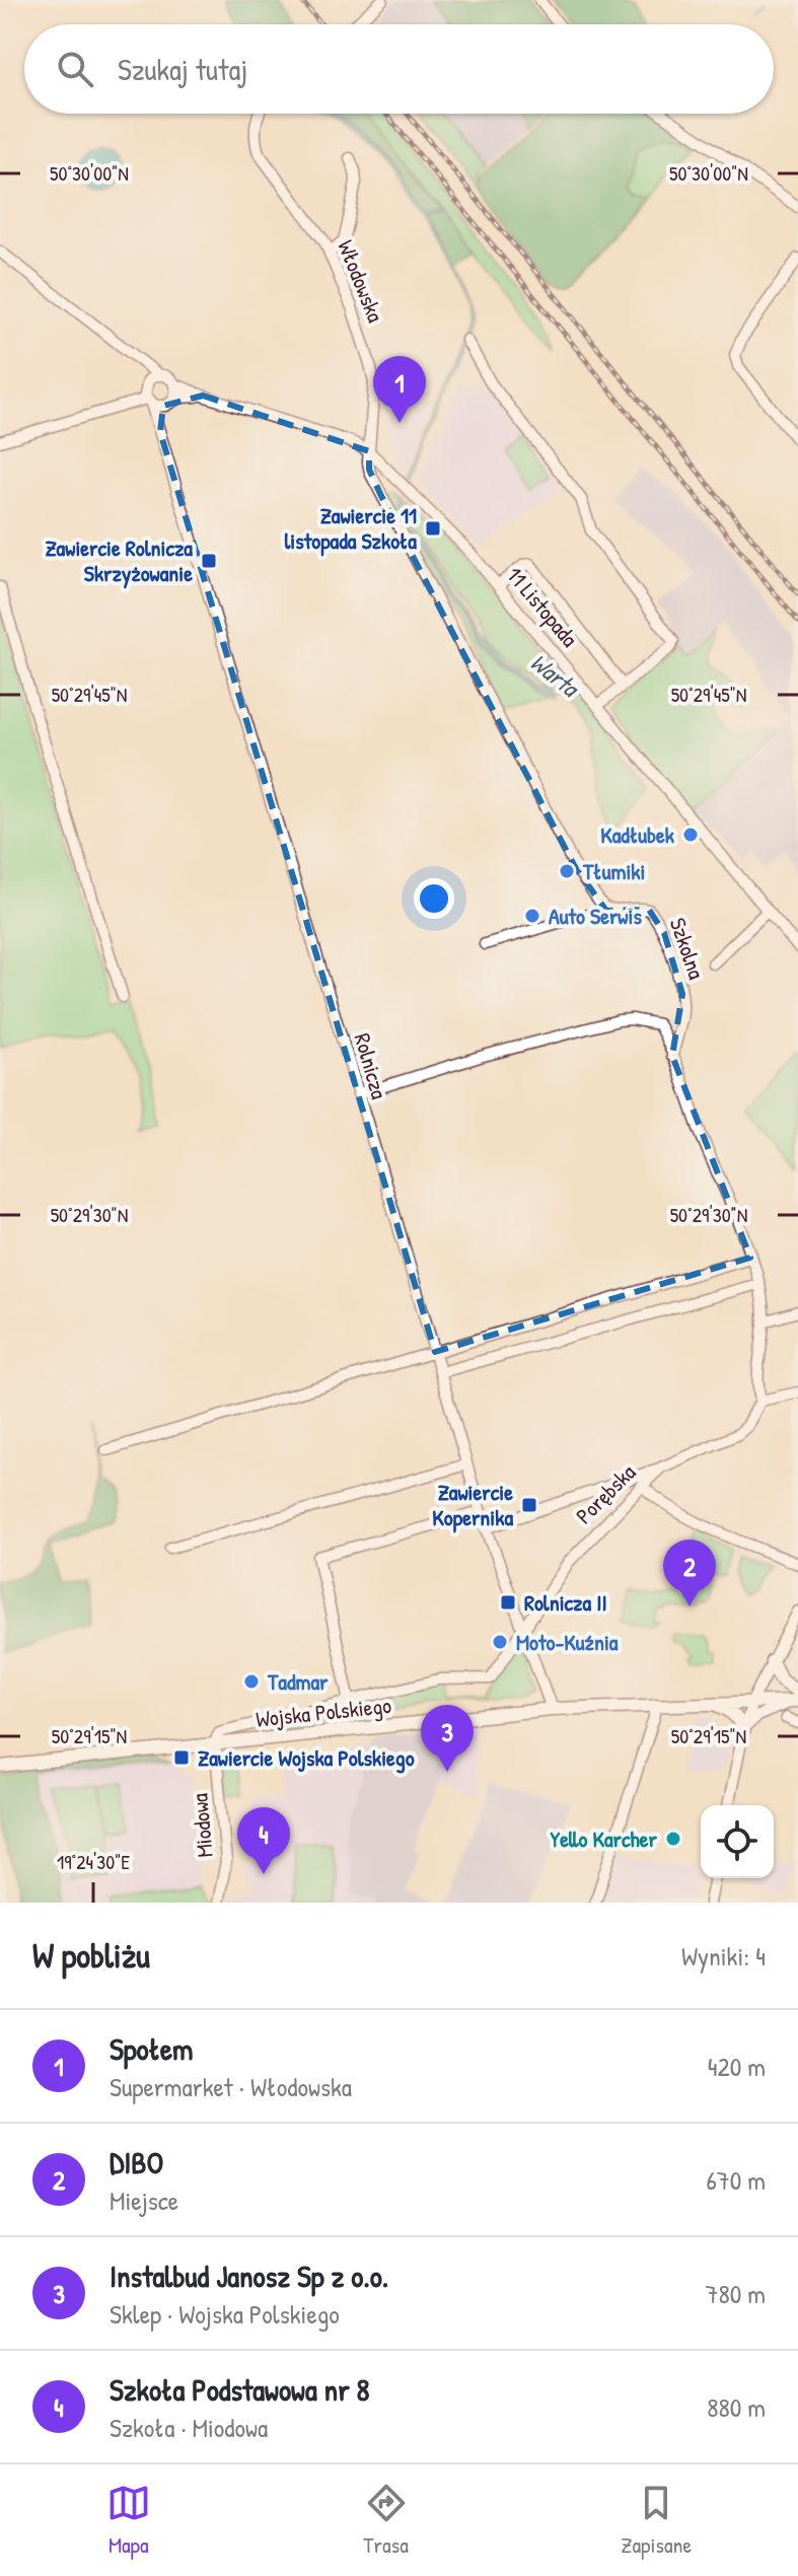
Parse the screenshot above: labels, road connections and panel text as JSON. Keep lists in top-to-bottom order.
{
  "streets": {
    "main road": ["Wojska Polskiego"],
    "street": [
      "Włodowska",
      "11 Listopada",
      "Szkolna",
      "Rolnicza",
      "Porębska",
      "Miodowa"
    ]
  },
  "crossings": [
    ["Włodowska", "11 Listopada"],
    ["Rolnicza", "Porębska"],
    ["Rolnicza", "Wojska Polskiego"],
    ["Wojska Polskiego", "Miodowa"]
  ],
  "water": ["Warta"],
  "places": {
    "transit": [
      "Zawiercie 11 listopada Szkoła",
      "Zawiercie Rolnicza Skrzyżowanie",
      "Zawiercie Kopernika",
      "Rolnicza II",
      "Zawiercie Wojska Polskiego"
    ],
    "other": [
      "Kadłubek",
      "Tłumiki",
      "Auto Serwis",
      "Moto-Kuźnia",
      "Tadmar",
      "Yello Karcher"
    ]
  },
  "page": {
    "search": "Szukaj tutaj",
    "pins": [
      "1",
      "2",
      "3",
      "4"
    ],
    "heading": ["W pobliżu", "Wyniki: 4"],
    "list": [
      {
        "mark": "1",
        "name": "Społem",
        "note": "Supermarket · Włodowska",
        "value": "420 m"
      },
      {
        "mark": "2",
        "name": "DIBO",
        "note": "Miejsce",
        "value": "670 m"
      },
      {
        "mark": "3",
        "name": "Instalbud Janosz Sp z o.o.",
        "note": "Sklep · Wojska Polskiego",
        "value": "780 m"
      },
      {
        "mark": "4",
        "name": "Szkoła Podstawowa nr 8",
        "note": "Szkoła · Miodowa",
        "value": "880 m"
      }
    ],
    "nav": ["Mapa", "Trasa", "Zapisane"]
  },
  "coordinates": [
    "50°30'00\"N",
    "50°29'45\"N",
    "50°29'30\"N",
    "50°29'15\"N",
    "19°24'30\"E"
  ]
}
